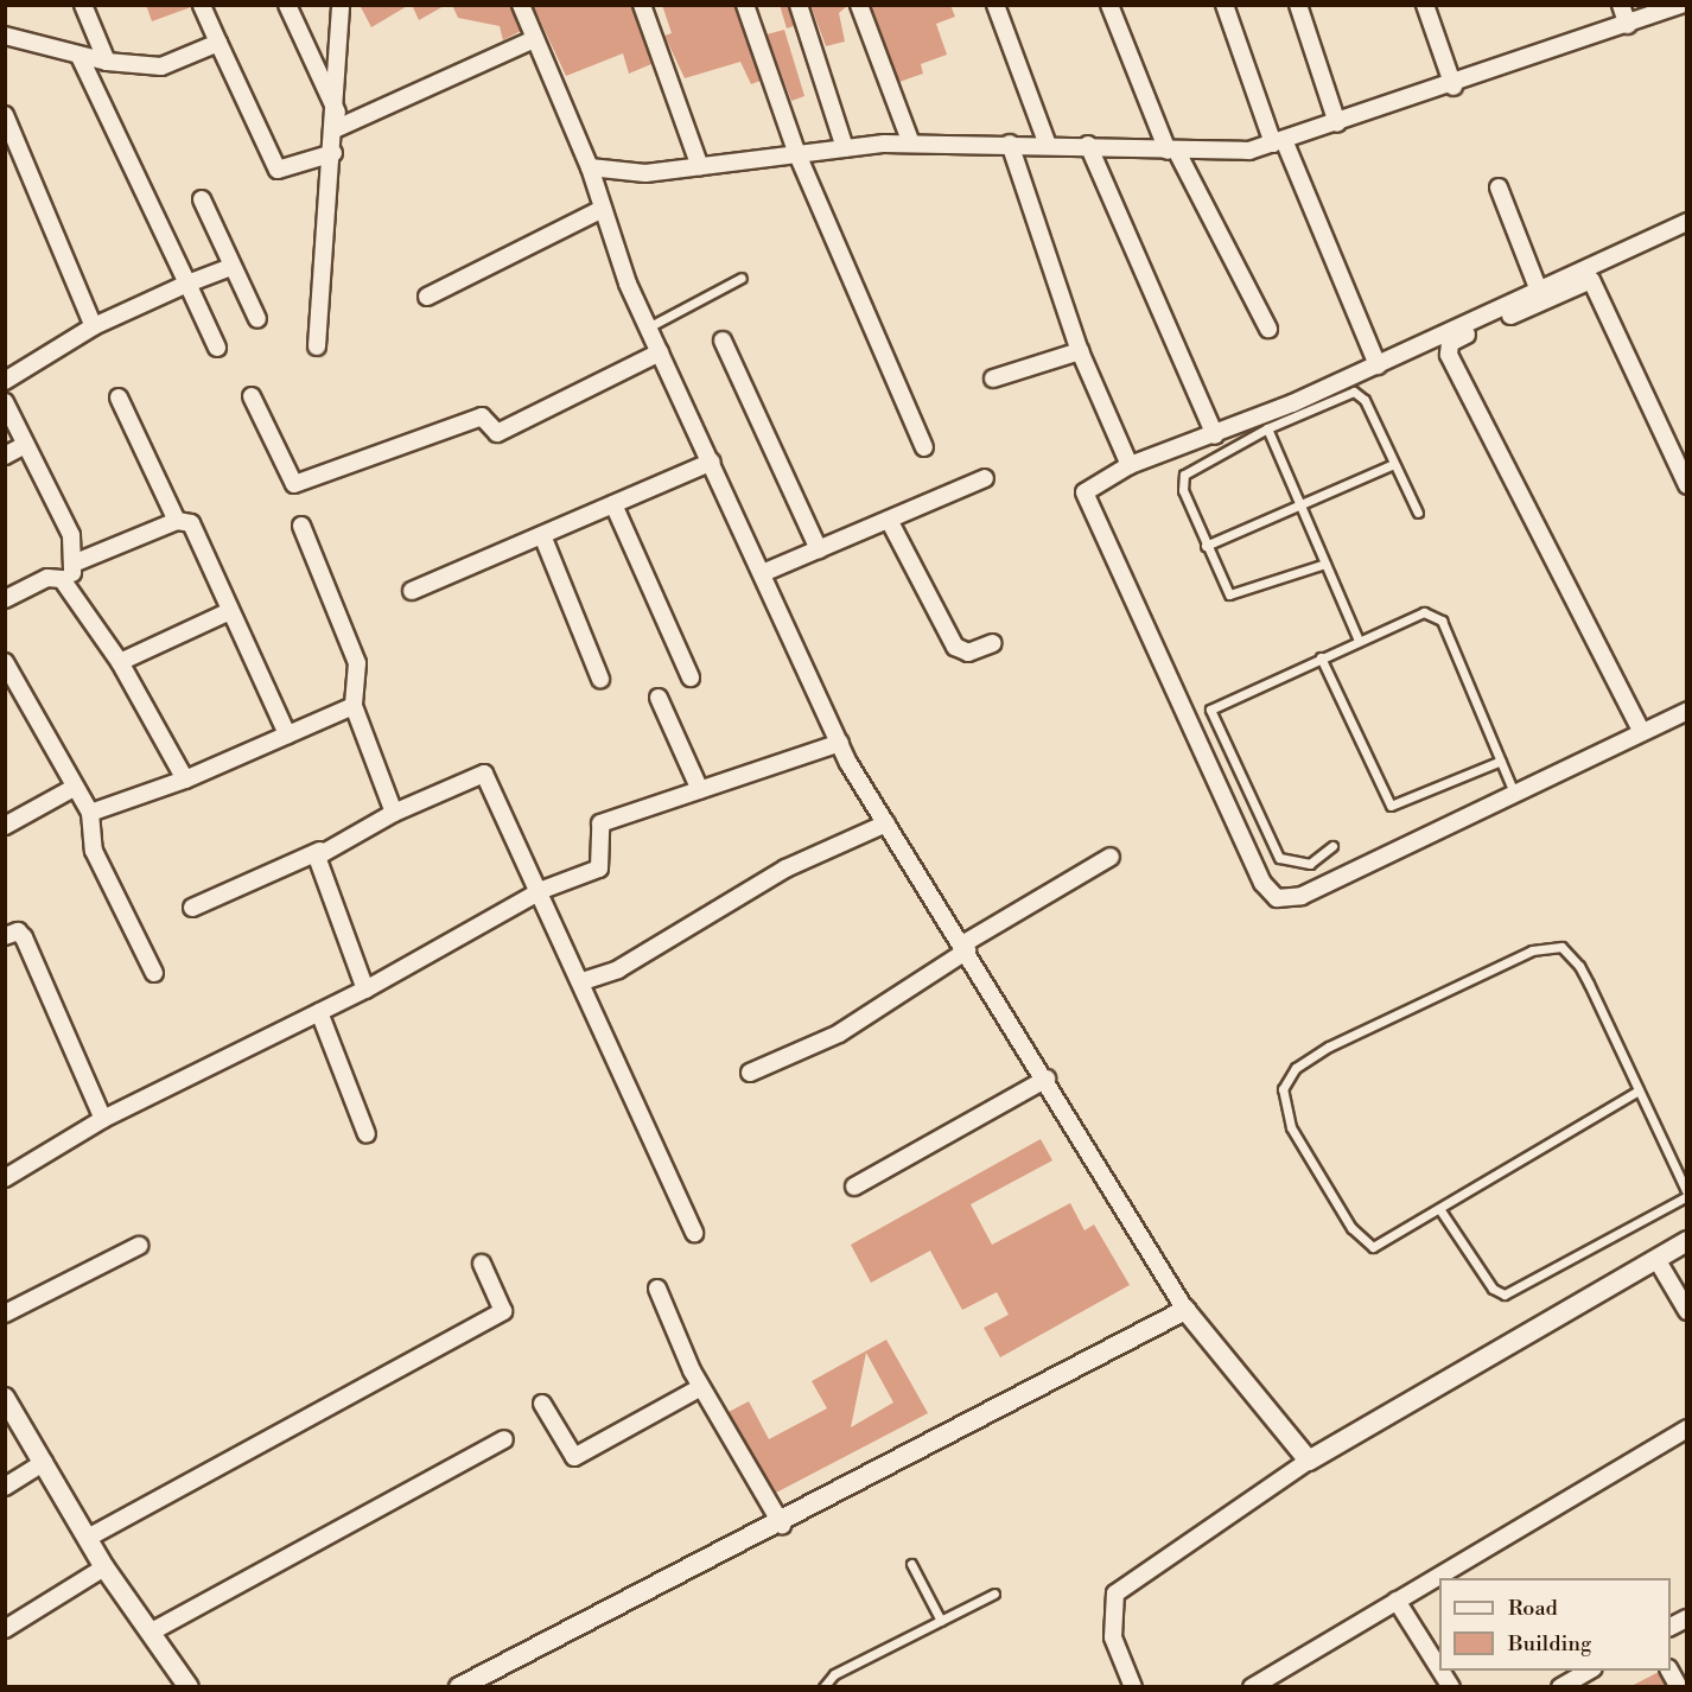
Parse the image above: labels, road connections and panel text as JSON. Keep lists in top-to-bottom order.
{
  "legend": ["Road", "Building"]
}
